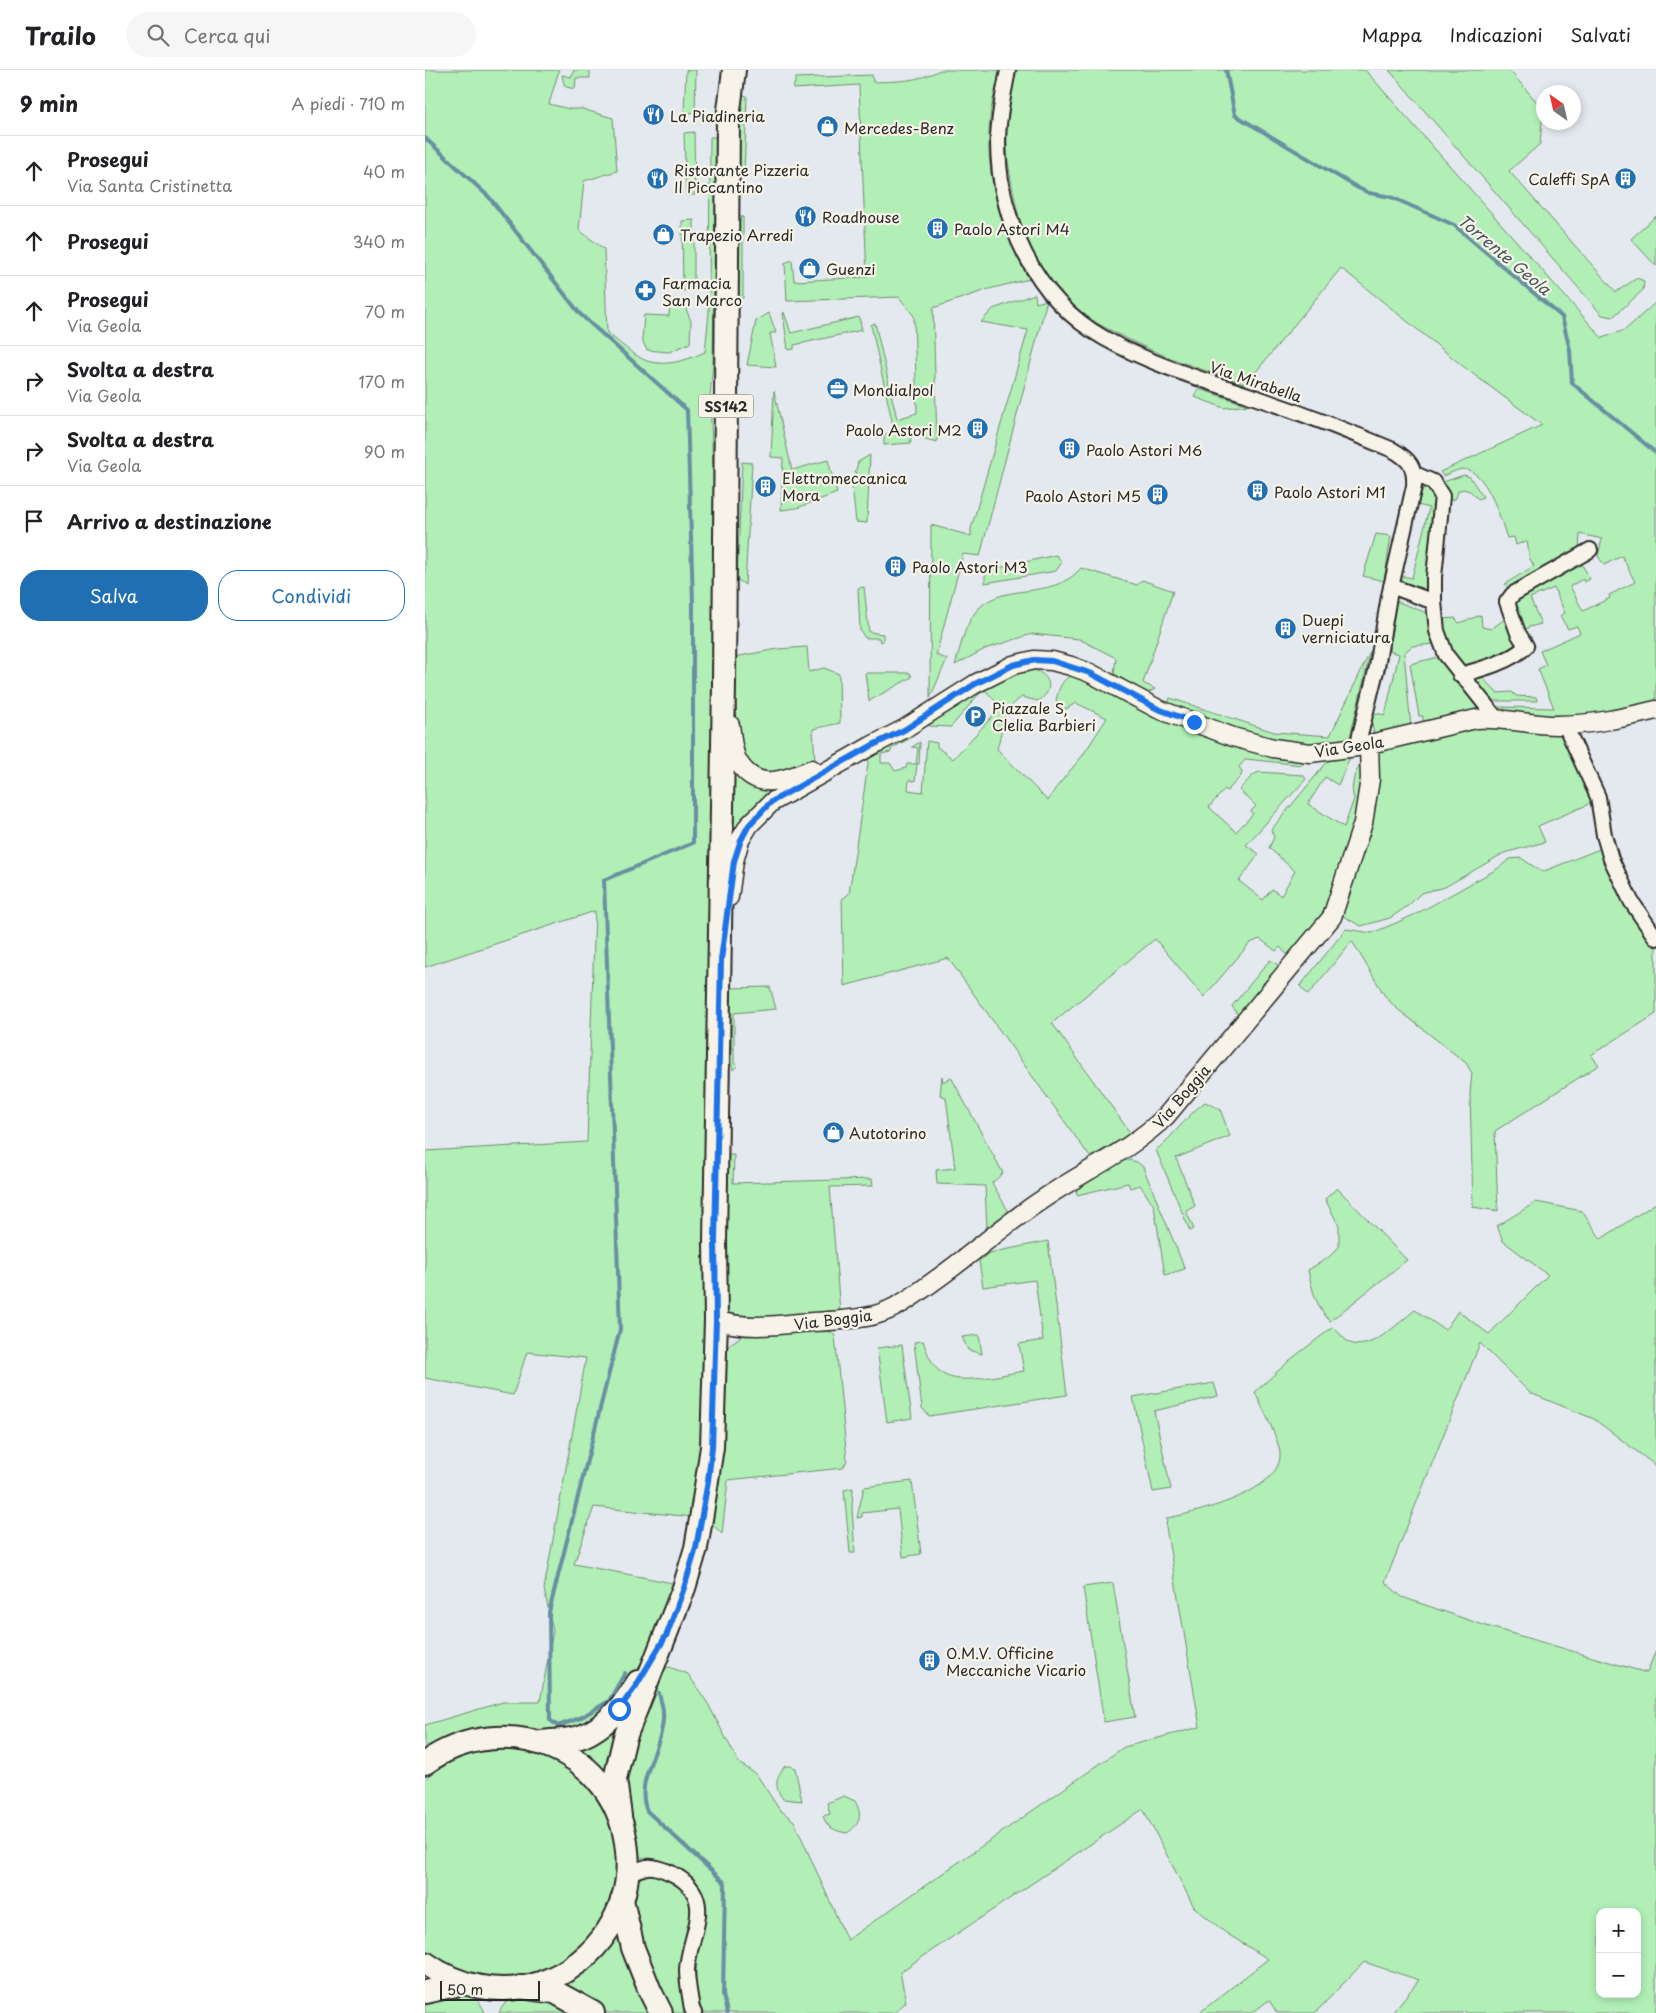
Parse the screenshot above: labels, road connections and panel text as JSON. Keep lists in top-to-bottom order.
{
  "streets": {
    "main road": ["SS142"],
    "street": ["Via Mirabella", "Via Geola", "Via Boggia"]
  },
  "crossings": [
    ["SS142", "Via Geola"],
    ["SS142", "Via Boggia"],
    ["Via Geola", "Via Boggia"]
  ],
  "water": ["Torrente Geola"],
  "places": {
    "restaurant": ["La Piadineria", "Ristorante Pizzeria Il Piccantino", "Roadhouse"],
    "shop": [
      "Mercedes-Benz",
      "Trapezio Arredi",
      "Guenzi",
      "Autotorino"
    ],
    "building": [
      "Caleffi SpA",
      "Paolo Astori M4",
      "Paolo Astori M2",
      "Paolo Astori M6",
      "Elettromeccanica Mora",
      "Paolo Astori M1",
      "Paolo Astori M5",
      "Paolo Astori M3",
      "Duepi verniciatura",
      "O.M.V. Officine Meccaniche Vicario"
    ],
    "pharmacy": ["Farmacia San Marco"],
    "office": ["Mondialpol"],
    "parking": ["Piazzale S, Clelia Barbieri"]
  },
  "scale_bar": "50 m",
  "north": "top left",
  "page": {
    "header": "Trailo",
    "search": "Cerca qui",
    "nav": ["Mappa", "Indicazioni", "Salvati"],
    "heading": ["9 min", "A piedi · 710 m"],
    "list": [
      ["Prosegui", "Via Santa Cristinetta", "40 m"],
      ["Prosegui", "340 m"],
      ["Prosegui", "Via Geola", "70 m"],
      ["Svolta a destra", "Via Geola", "170 m"],
      ["Svolta a destra", "Via Geola", "90 m"],
      "Arrivo a destinazione"
    ],
    "buttons": ["Salva", "Condividi"],
    "map_buttons": ["+", "−"],
    "scale": "50 m"
  }
}
